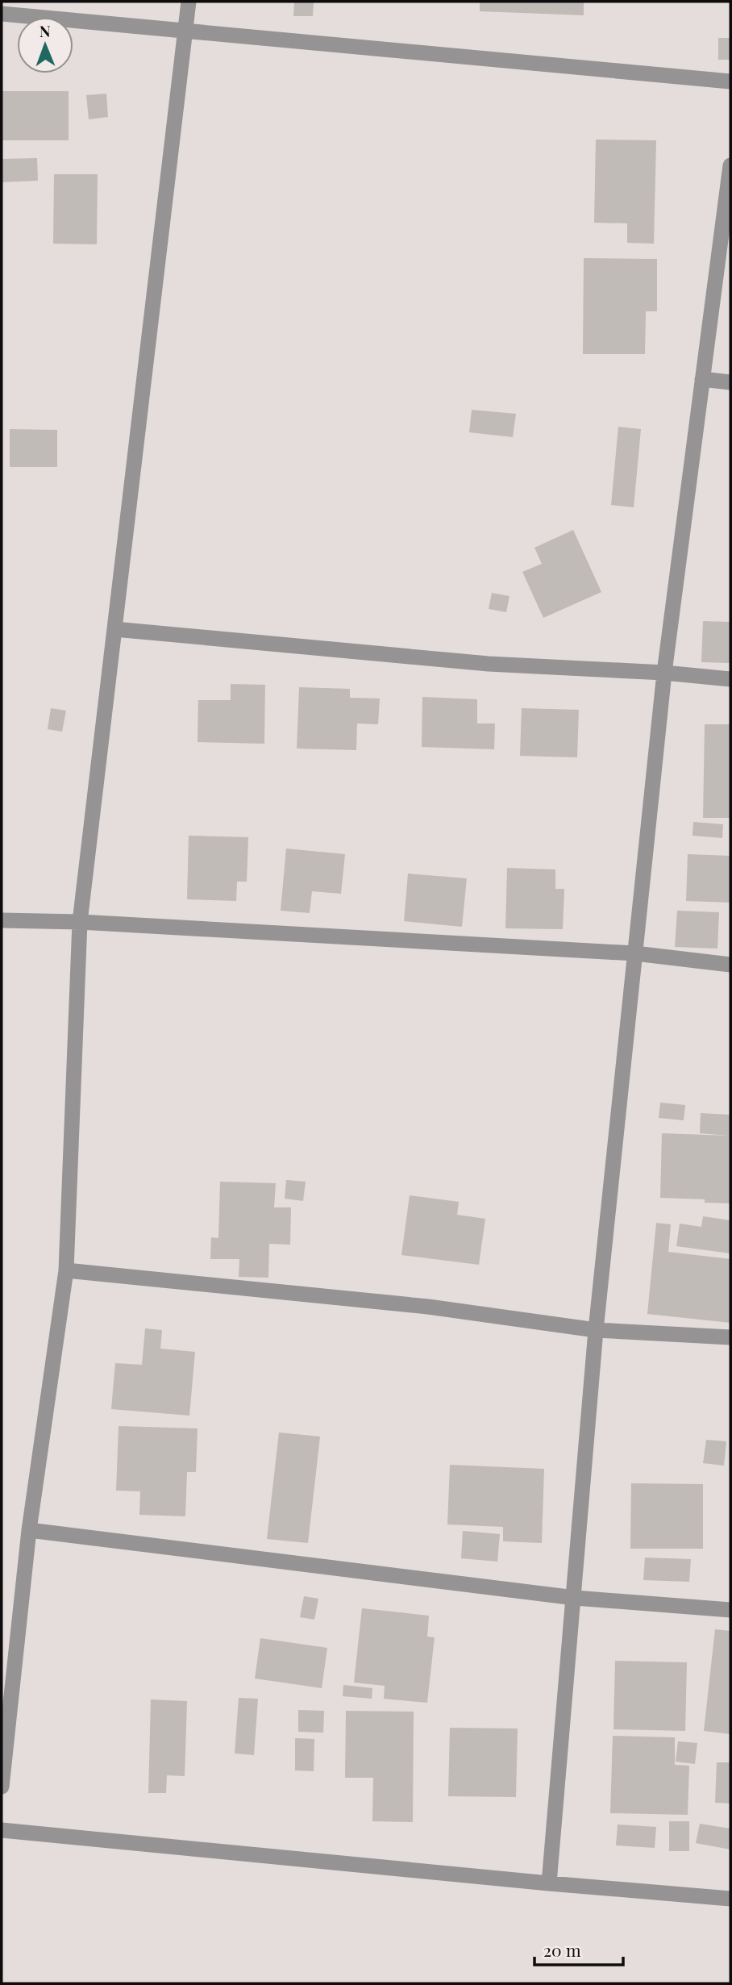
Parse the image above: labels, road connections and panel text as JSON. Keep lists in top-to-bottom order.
{
  "scale_bar": "20 m",
  "north": "top"
}
